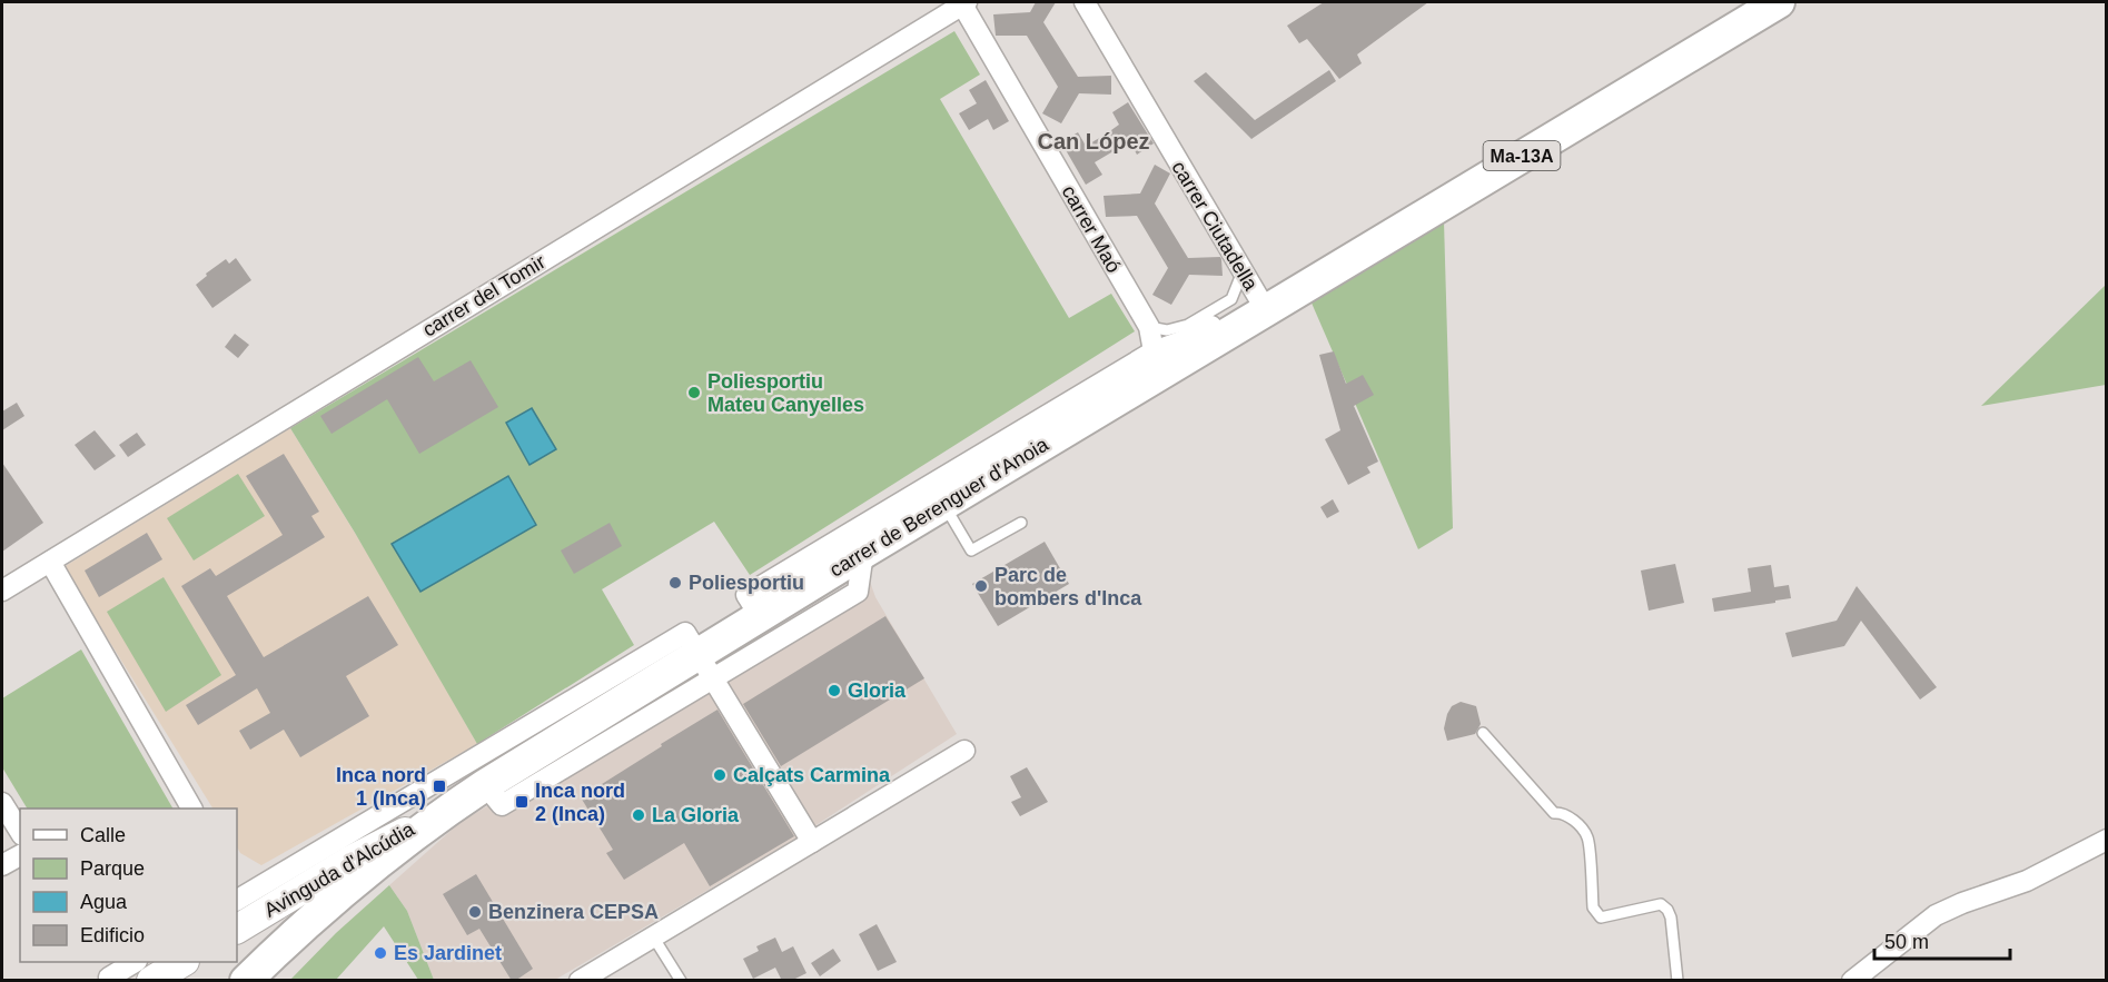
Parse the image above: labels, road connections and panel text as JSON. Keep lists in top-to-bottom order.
{
  "streets": {
    "main road": ["Ma-13A", "carrer de Berenguer d'Anoia"],
    "street": [
      "carrer Ciutadella",
      "carrer Maó",
      "carrer del Tomir",
      "Avinguda d'Alcúdia"
    ]
  },
  "crossings": [
    ["Ma-13A", "carrer Ciutadella"],
    ["Ma-13A", "carrer de Berenguer d'Anoia"],
    ["carrer Ciutadella", "carrer de Berenguer d'Anoia"],
    ["carrer Maó", "carrer del Tomir"],
    ["carrer de Berenguer d'Anoia", "Avinguda d'Alcúdia"]
  ],
  "districts": ["Can López"],
  "places": {
    "other": [
      "Poliesportiu Mateu Canyelles",
      "Poliesportiu",
      "Parc de bombers d'Inca",
      "Gloria",
      "Calçats Carmina",
      "La Gloria",
      "Benzinera CEPSA",
      "Es Jardinet"
    ],
    "transit": ["Inca nord 1 (Inca)", "Inca nord 2 (Inca)"]
  },
  "legend": [
    "Calle",
    "Parque",
    "Agua",
    "Edificio"
  ],
  "scale_bar": "50 m"
}
